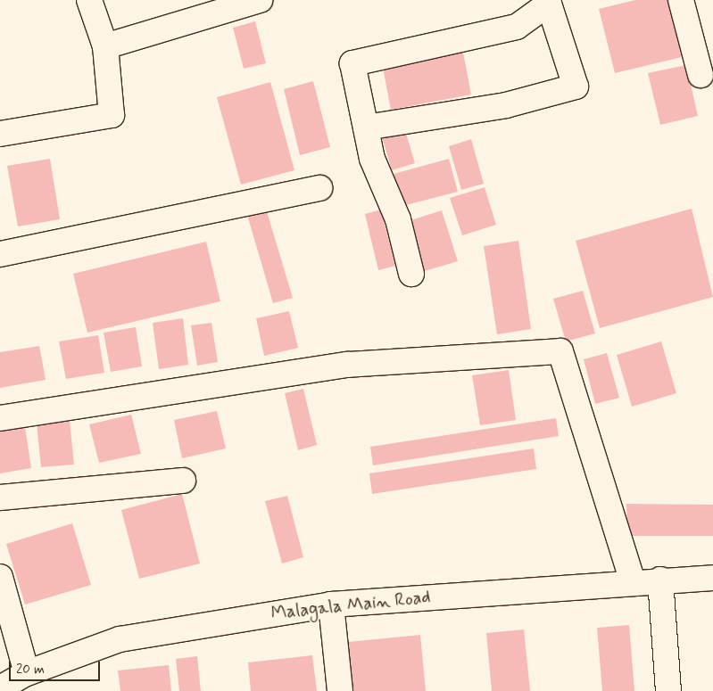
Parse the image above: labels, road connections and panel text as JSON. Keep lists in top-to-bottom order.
{
  "streets": {
    "street": ["Malagala Main Road"]
  },
  "scale_bar": "20 m"
}
